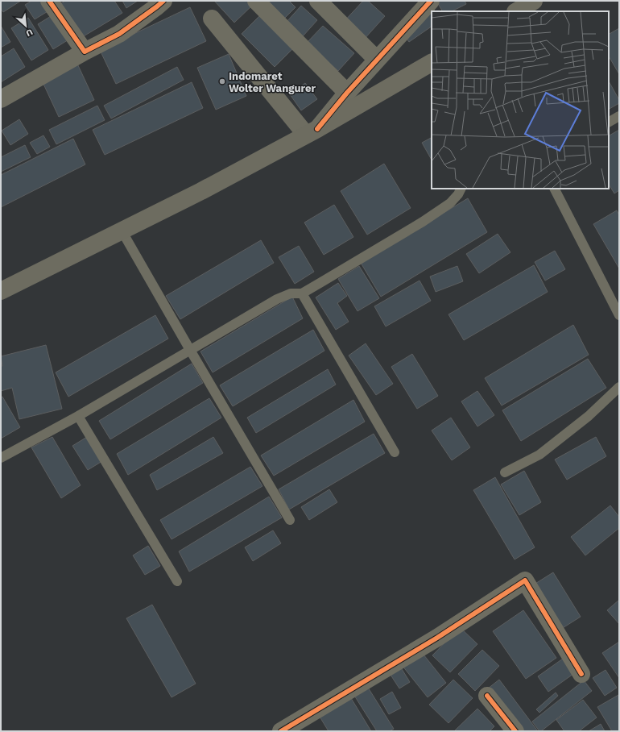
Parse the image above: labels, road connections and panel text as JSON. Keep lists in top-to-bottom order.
{
  "places": ["Indomaret Wolter Wangurer"],
  "north": "bottom right"
}
